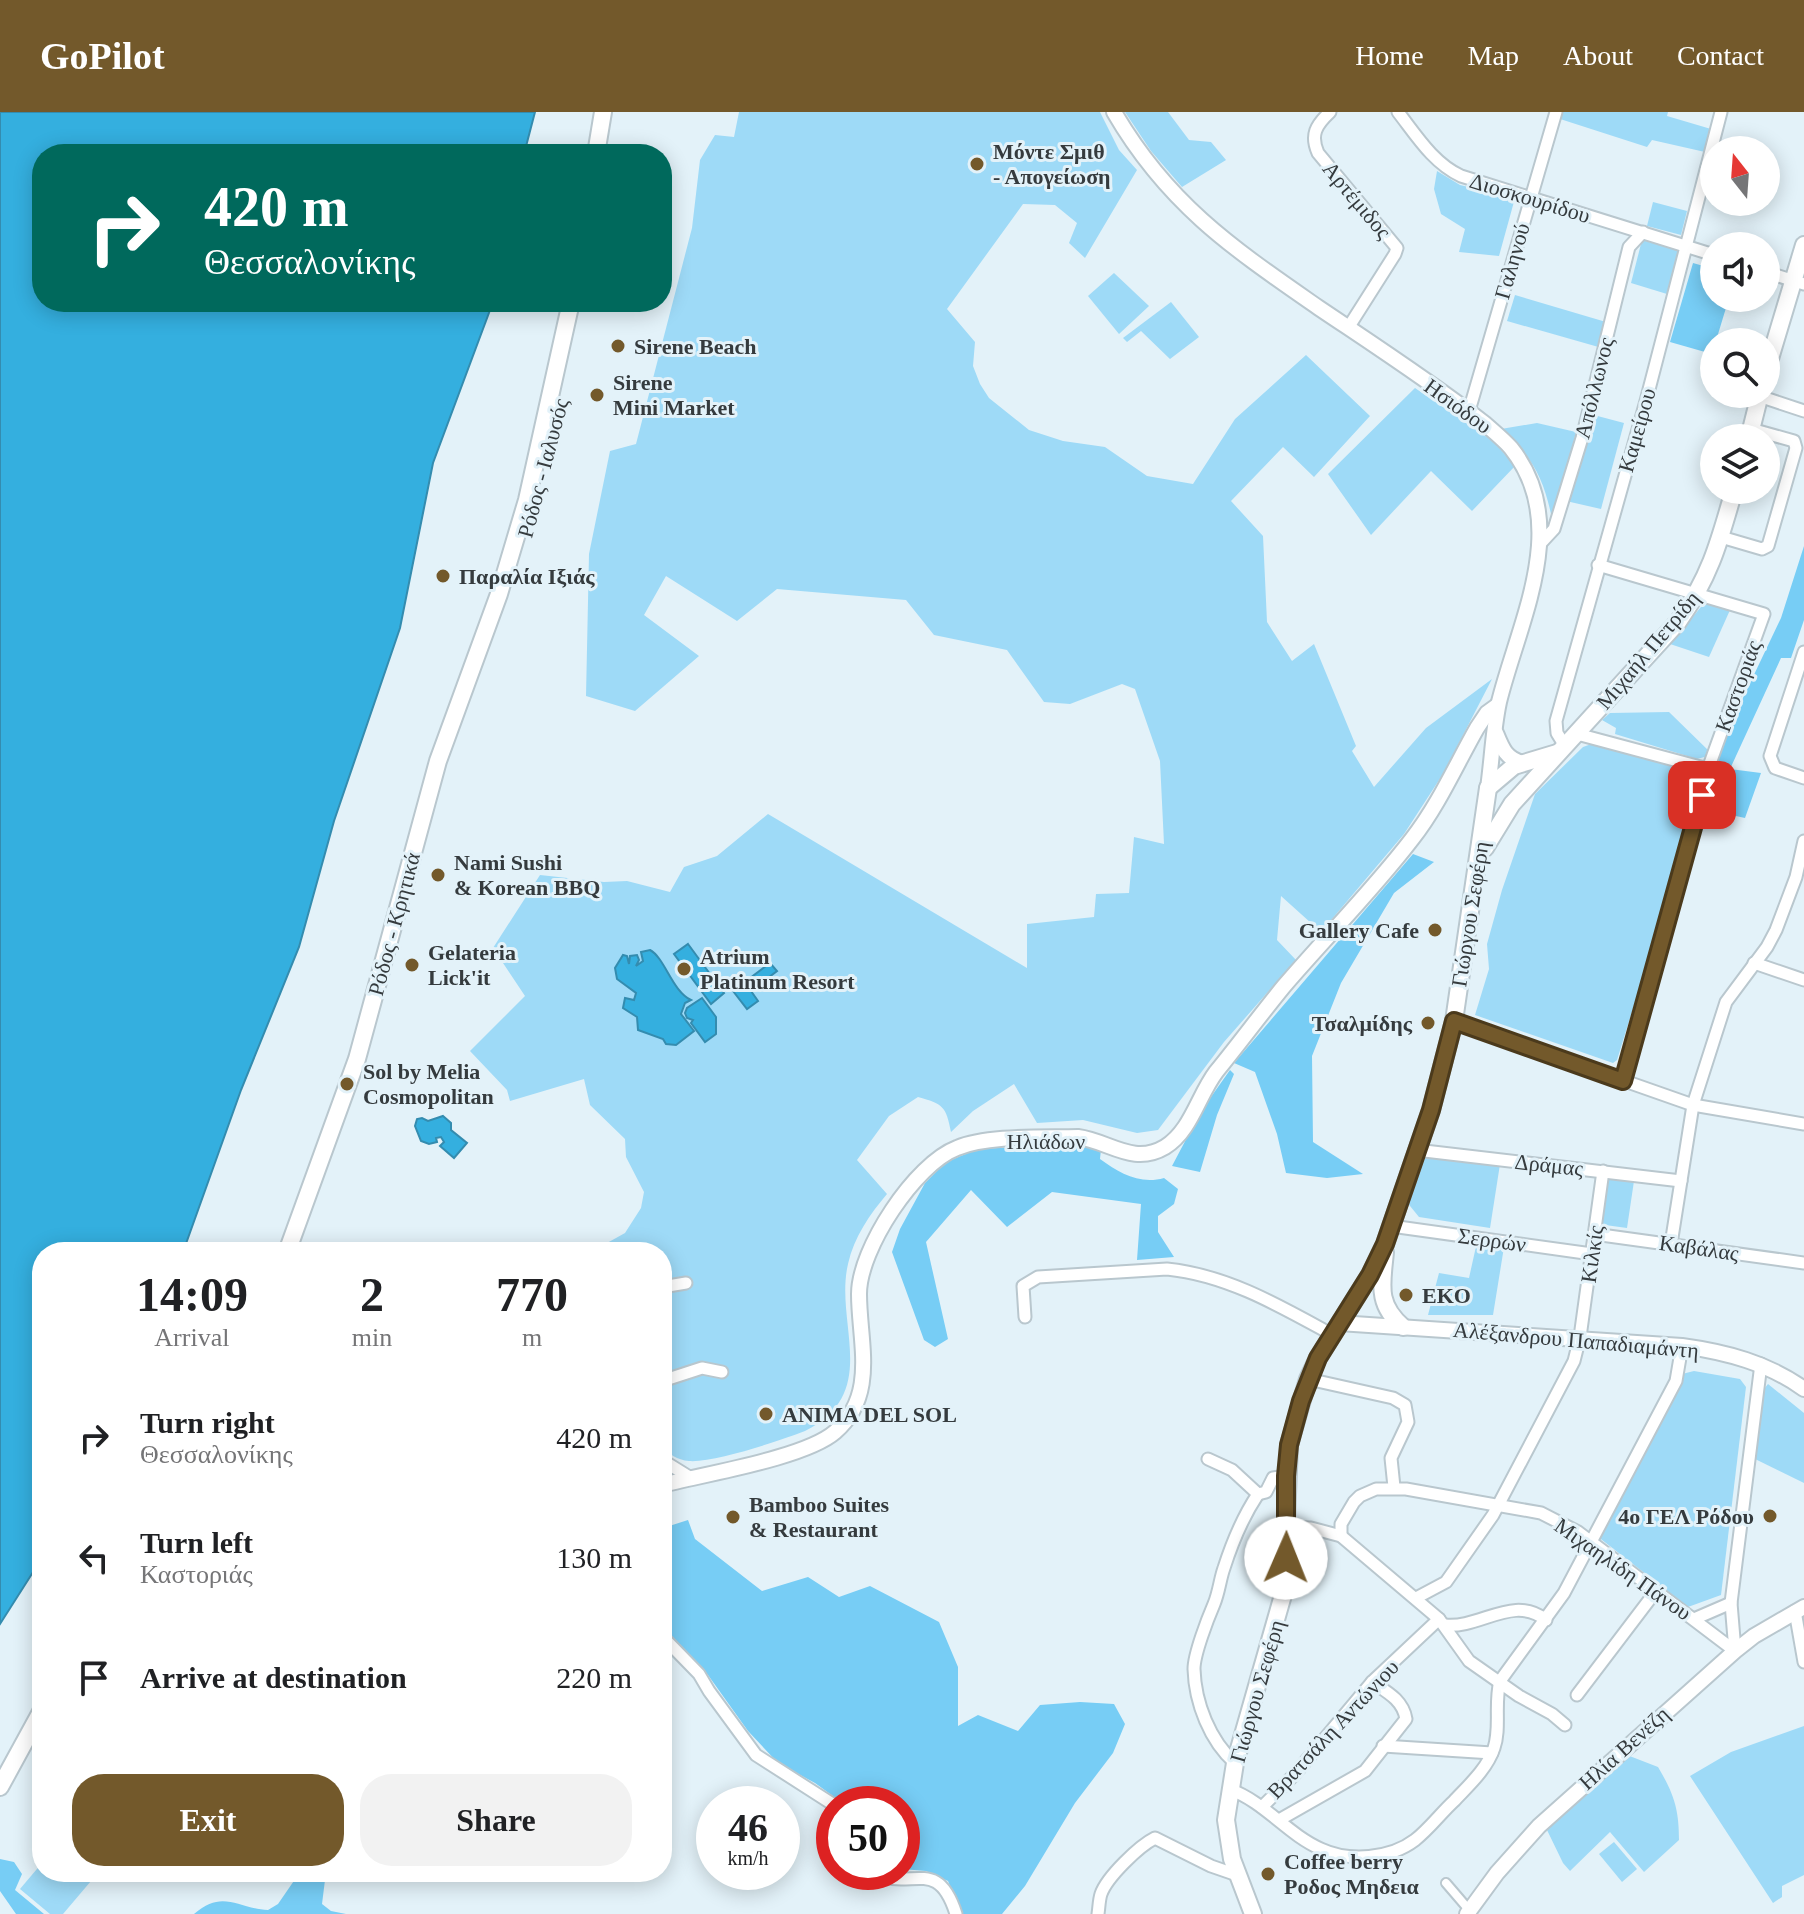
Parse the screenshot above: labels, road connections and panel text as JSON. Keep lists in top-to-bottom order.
{
  "streets": {
    "main road": [
      "Ρόδος - Ιαλυσός",
      "Μιχαήλ Πετρίδη",
      "Γιώργου Σεφέρη",
      "Ρόδος - Κρητικά"
    ],
    "street": [
      "Διοσκουρίδου",
      "Αρτέμιδος",
      "Γαληνού",
      "Απόλλωνος",
      "Ησιόδου",
      "Καμείρου",
      "Καστοριάς",
      "Ηλιάδων",
      "Δράμας",
      "Σερρών",
      "Καβάλας",
      "Κιλκίς",
      "Αλέξανδρου Παπαδιαμάντη",
      "Μιχαηλίδη Πάνου",
      "Βρατσάλη Αντώνιου",
      "Ηλία Βενέζη"
    ]
  },
  "crossings": [
    ["Διοσκουρίδου", "Γαληνού"],
    ["Διοσκουρίδου", "Απόλλωνος"],
    ["Διοσκουρίδου", "Καμείρου"],
    ["Αρτέμιδος", "Ησιόδου"],
    ["Γαληνού", "Ησιόδου"],
    ["Απόλλωνος", "Ησιόδου"],
    ["Ησιόδου", "Γιώργου Σεφέρη"],
    ["Ησιόδου", "Ηλιάδων"],
    ["Καμείρου", "Μιχαήλ Πετρίδη"],
    ["Ρόδος - Ιαλυσός", "Ρόδος - Κρητικά"],
    ["Μιχαήλ Πετρίδη", "Καστοριάς"],
    ["Μιχαήλ Πετρίδη", "Γιώργου Σεφέρη"],
    ["Γιώργου Σεφέρη", "Δράμας"],
    ["Γιώργου Σεφέρη", "Σερρών"],
    ["Γιώργου Σεφέρη", "Αλέξανδρου Παπαδιαμάντη"],
    ["Δράμας", "Κιλκίς"],
    ["Σερρών", "Κιλκίς"],
    ["Καβάλας", "Κιλκίς"],
    ["Κιλκίς", "Αλέξανδρου Παπαδιαμάντη"],
    ["Κιλκίς", "Μιχαηλίδη Πάνου"],
    ["Μιχαηλίδη Πάνου", "Ηλία Βενέζη"]
  ],
  "places": [
    "Μόντε Σμιθ - Απογείωση",
    "Sirene Beach",
    "Sirene Mini Market",
    "Παραλία Ιξιάς",
    "Nami Sushi & Korean BBQ",
    "Gallery Cafe",
    "Gelateria Lick'it",
    "Atrium Platinum Resort",
    "Τσαλμίδης",
    "Sol by Melia Cosmopolitan",
    "EKO",
    "ANIMA DEL SOL",
    "4ο ΓΕΛ Ρόδου",
    "Bamboo Suites & Restaurant",
    "Coffee berry Ροδος Μηδεια"
  ],
  "north": "top",
  "page": {
    "header": "GoPilot",
    "nav": [
      "Home",
      "Map",
      "About",
      "Contact"
    ],
    "turn": ["420 m", "Θεσσαλονίκης"],
    "eta": [
      "14:09",
      "Arrival",
      "2",
      "min",
      "770",
      "m"
    ],
    "list": [
      {
        "name": "Turn right",
        "note": "Θεσσαλονίκης",
        "value": "420 m"
      },
      {
        "name": "Turn left",
        "note": "Καστοριάς",
        "value": "130 m"
      },
      {
        "name": "Arrive at destination",
        "value": "220 m"
      }
    ],
    "buttons": ["Exit", "Share"],
    "speed": "46 km/h",
    "limit": "50"
  }
}
